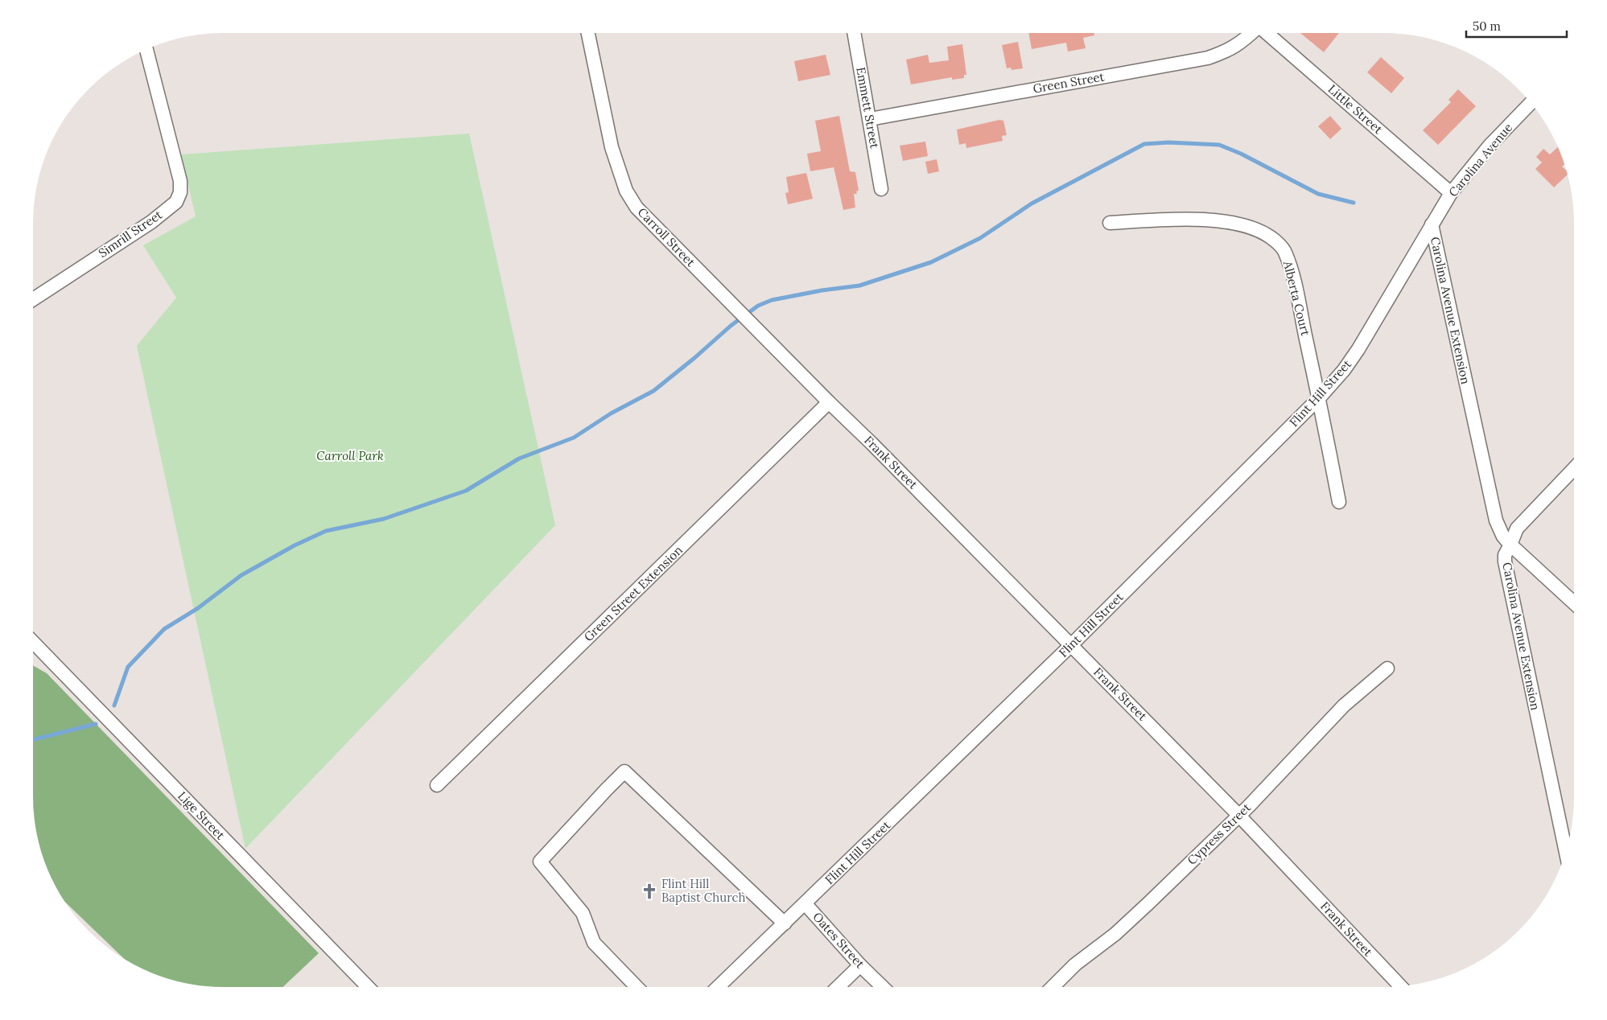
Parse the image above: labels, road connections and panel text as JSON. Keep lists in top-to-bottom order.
{
  "streets": {
    "street": [
      "Green Street",
      "Emmett Street",
      "Little Street",
      "Carolina Avenue",
      "Simrill Street",
      "Carroll Street",
      "Alberta Court",
      "Carolina Avenue Extension",
      "Flint Hill Street",
      "Frank Street",
      "Green Street Extension",
      "Lige Street",
      "Cypress Street",
      "Oates Street"
    ]
  },
  "crossings": [
    ["Green Street", "Emmett Street"],
    ["Little Street", "Carolina Avenue"],
    ["Carolina Avenue", "Carolina Avenue Extension"],
    ["Carolina Avenue", "Flint Hill Street"],
    ["Carroll Street", "Frank Street"],
    ["Carroll Street", "Green Street Extension"],
    ["Alberta Court", "Flint Hill Street"],
    ["Carolina Avenue Extension", "Flint Hill Street"],
    ["Flint Hill Street", "Frank Street"],
    ["Flint Hill Street", "Oates Street"],
    ["Frank Street", "Green Street Extension"],
    ["Frank Street", "Cypress Street"]
  ],
  "parks": ["Carroll Park"],
  "places": {
    "church": ["Flint Hill Baptist Church"]
  },
  "scale_bar": "50 m"
}
